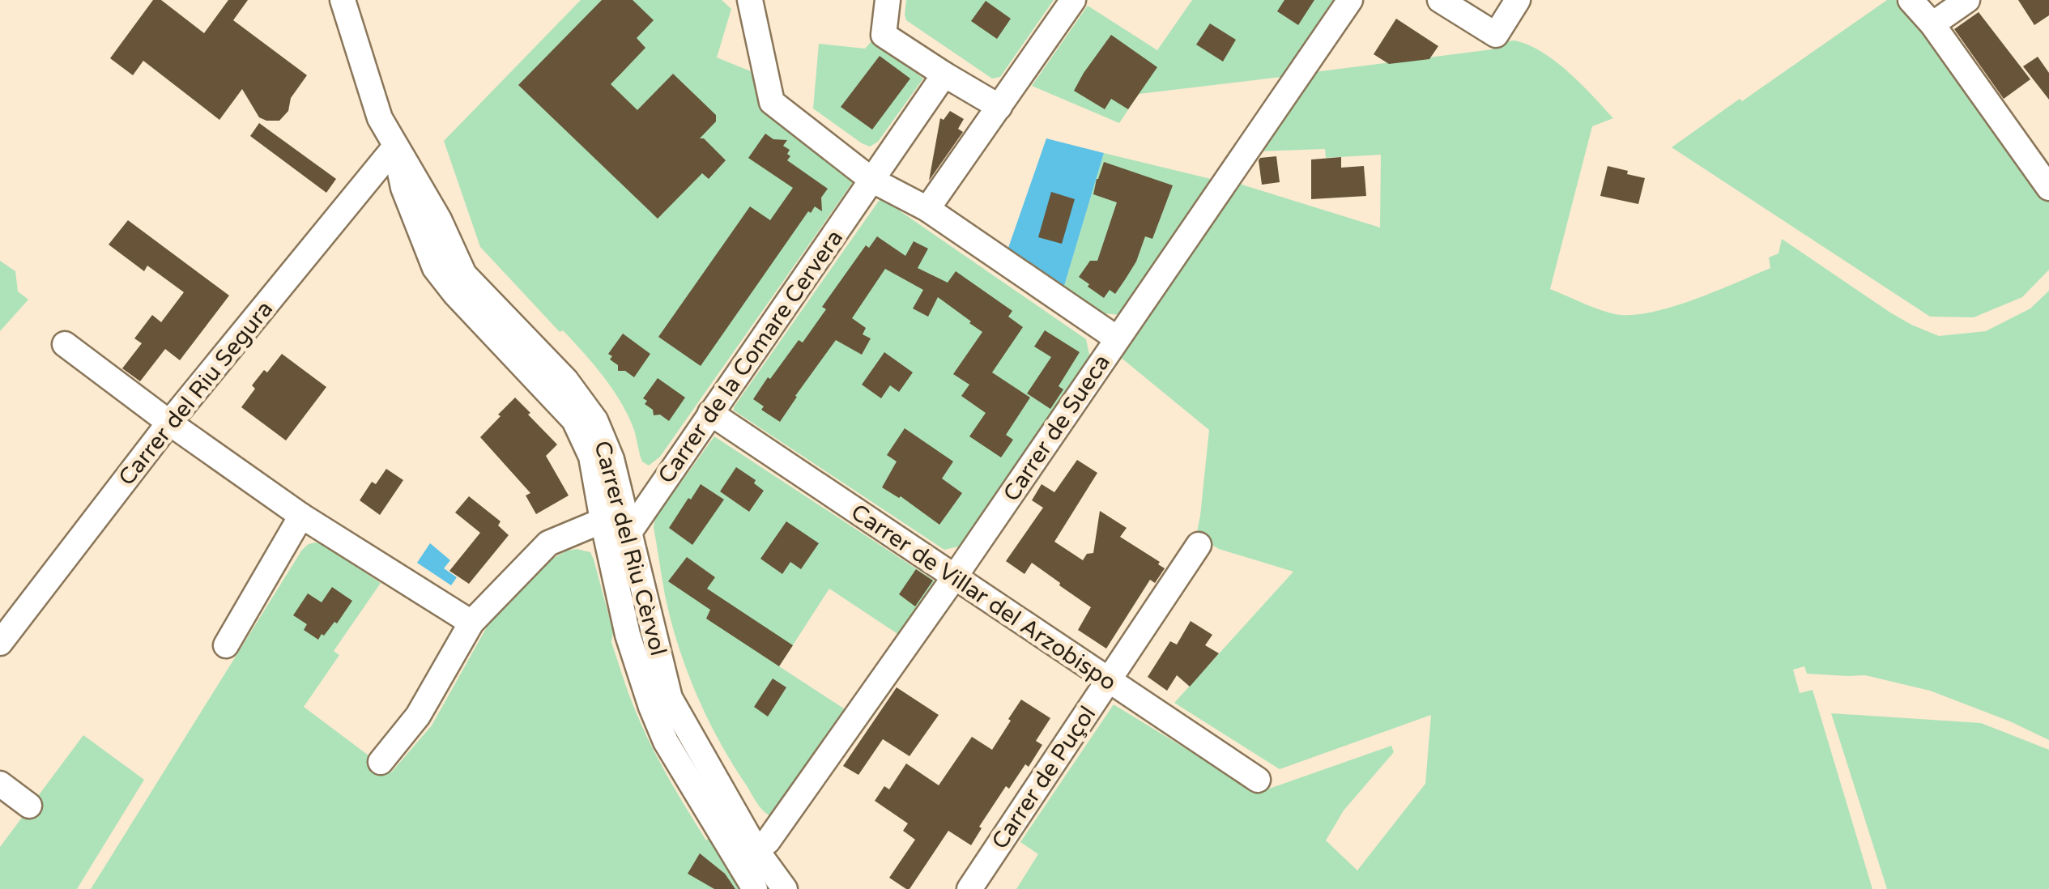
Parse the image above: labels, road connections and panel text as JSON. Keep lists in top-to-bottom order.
{
  "streets": {
    "street": [
      "Carrer de la Comare Cervera",
      "Carrer del Riu Segura",
      "Carrer de Sueca",
      "Carrer del Riu Cèrvol",
      "Carrer de Villar del Arzobispo",
      "Carrer de Puçol"
    ]
  },
  "crossings": [
    ["Carrer de la Comare Cervera", "Carrer del Riu Cèrvol"],
    ["Carrer de la Comare Cervera", "Carrer de Villar del Arzobispo"],
    ["Carrer del Riu Segura", "Carrer del Riu Cèrvol"],
    ["Carrer de Sueca", "Carrer del Riu Cèrvol"],
    ["Carrer de Sueca", "Carrer de Villar del Arzobispo"],
    ["Carrer de Villar del Arzobispo", "Carrer de Puçol"]
  ]
}
